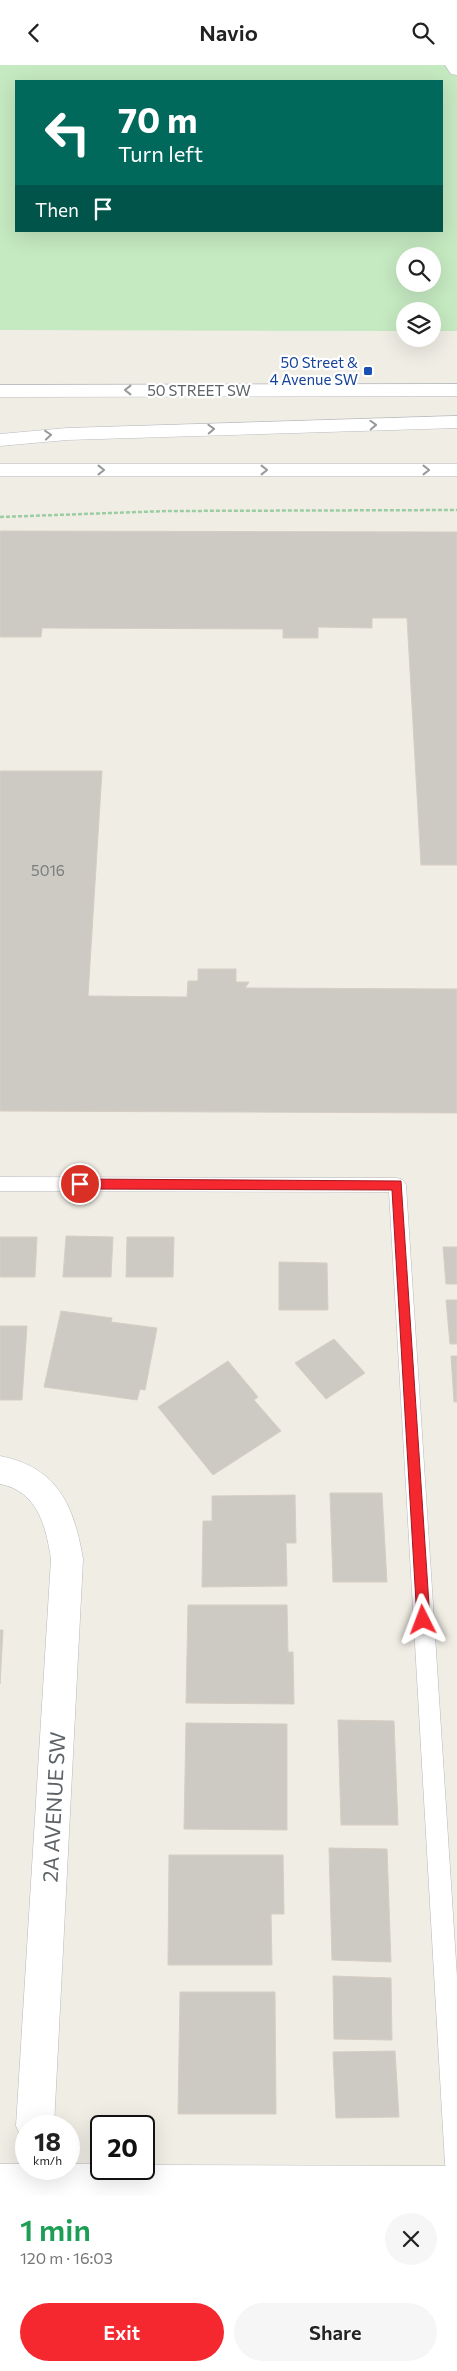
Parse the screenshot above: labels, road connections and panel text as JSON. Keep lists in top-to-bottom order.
{
  "streets": {
    "main road": ["50 STREET SW", "2A AVENUE SW"]
  },
  "places": {
    "transit": ["50 Street & 4 Avenue SW"]
  },
  "house_numbers": ["5016"],
  "page": {
    "header": "Navio",
    "turn": ["70 m", "Turn left"],
    "then": "Then",
    "speed": "18 km/h",
    "limit": "20",
    "heading": ["1 min", "120 m · 16:03"],
    "buttons": ["Exit", "Share"]
  }
}
